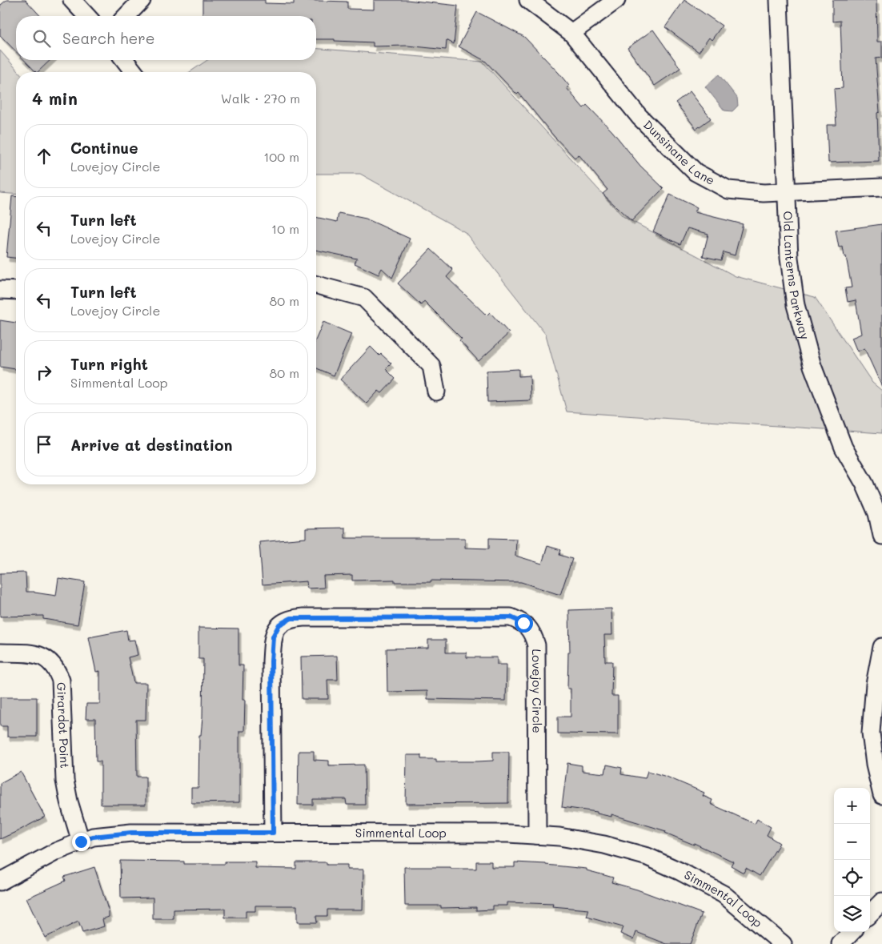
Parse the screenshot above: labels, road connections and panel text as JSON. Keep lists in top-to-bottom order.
{
  "streets": {
    "street": [
      "Dunsinane Lane",
      "Old Lanterns Parkway",
      "Lovejoy Circle",
      "Girardot Point",
      "Simmental Loop"
    ]
  },
  "crossings": [
    ["Dunsinane Lane", "Old Lanterns Parkway"],
    ["Lovejoy Circle", "Simmental Loop"],
    ["Girardot Point", "Simmental Loop"]
  ],
  "page": {
    "search": "Search here",
    "heading": ["4 min", "Walk · 270 m"],
    "list": [
      ["Continue", "Lovejoy Circle", "100 m"],
      ["Turn left", "Lovejoy Circle", "10 m"],
      ["Turn left", "Lovejoy Circle", "80 m"],
      ["Turn right", "Simmental Loop", "80 m"],
      "Arrive at destination"
    ],
    "map_buttons": ["+", "−"]
  }
}
